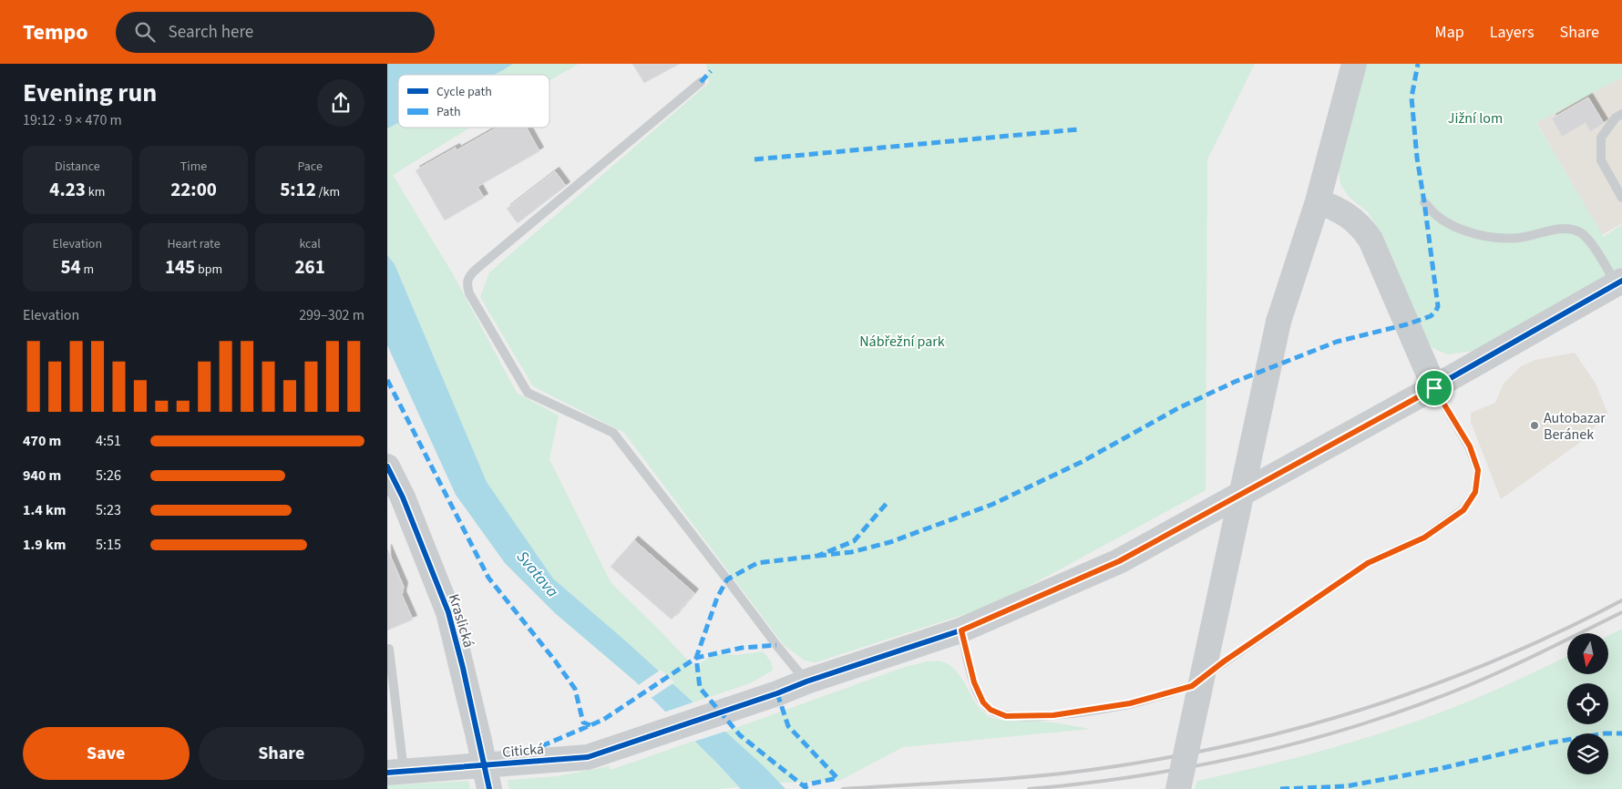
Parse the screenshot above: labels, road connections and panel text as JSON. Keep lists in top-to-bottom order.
{
  "streets": {
    "street": ["Kraslická", "Citická"]
  },
  "water": ["Svatava"],
  "parks": ["Jižní lom", "Nábřežní park"],
  "places": ["Autobazar Beránek"],
  "legend": ["Cycle path", "Path"],
  "north": "bottom",
  "page": {
    "header": "Tempo",
    "search": "Search here",
    "nav": ["Map", "Layers", "Share"],
    "heading": ["Evening run", "19:12 · 9 × 470 m"],
    "stats": [
      ["Distance", "4.23 km"],
      ["Time", "22:00"],
      ["Pace", "5:12 /km"],
      ["Elevation", "54 m"],
      ["Heart rate", "145 bpm"],
      ["kcal", "261"]
    ],
    "chart": ["Elevation", "299–302 m"],
    "list": [
      {
        "name": "470 m",
        "note": "4:51"
      },
      {
        "name": "940 m",
        "note": "5:26"
      },
      {
        "name": "1.4 km",
        "note": "5:23"
      },
      {
        "name": "1.9 km",
        "note": "5:15"
      }
    ],
    "buttons": ["Save", "Share"]
  }
}
